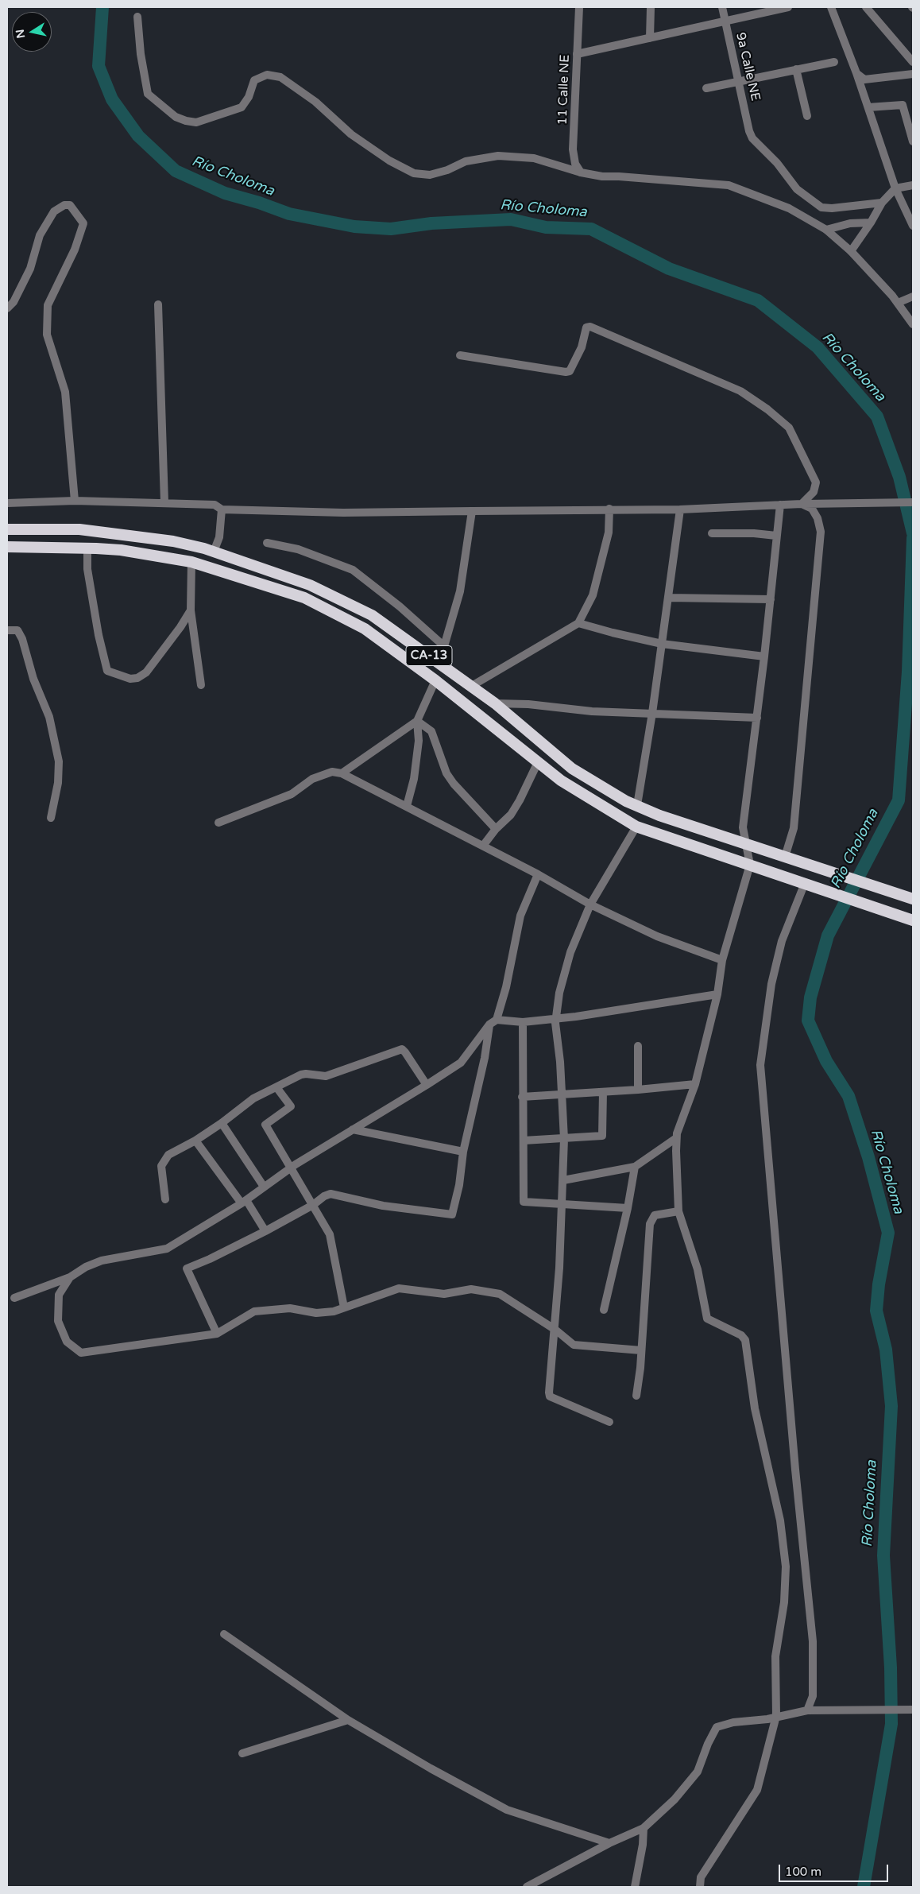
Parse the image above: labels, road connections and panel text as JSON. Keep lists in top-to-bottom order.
{
  "streets": {
    "highway": ["CA-13"],
    "street": ["9a Calle NE", "11 Calle NE"]
  },
  "water": ["Río Choloma"],
  "scale_bar": "100 m",
  "north": "left"
}
